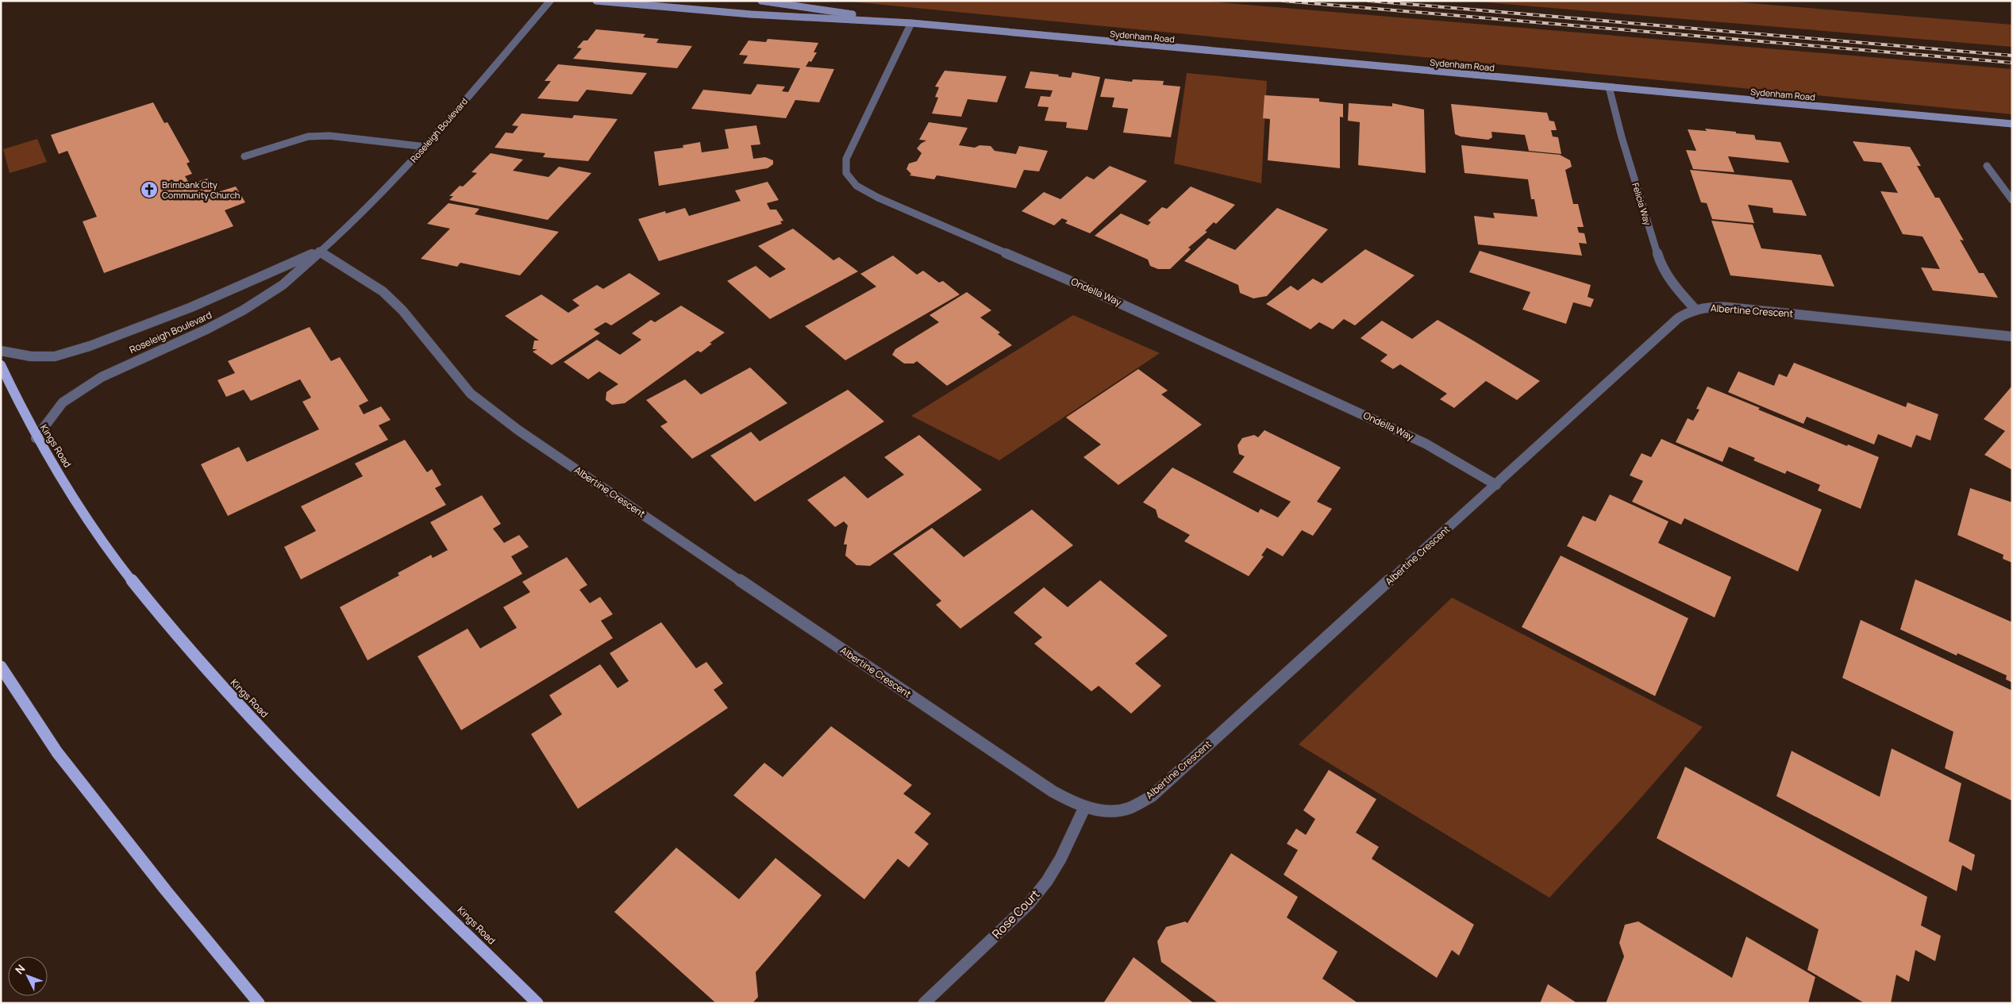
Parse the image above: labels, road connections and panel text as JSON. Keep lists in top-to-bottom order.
{
  "streets": {
    "main road": ["Kings Road"],
    "street": [
      "Sydenham Road",
      "Roseleigh Boulevard",
      "Felicia Way",
      "Ondella Way",
      "Albertine Crescent",
      "Rose Court"
    ]
  },
  "crossings": [
    ["Sydenham Road", "Felicia Way"],
    ["Sydenham Road", "Ondella Way"],
    ["Roseleigh Boulevard", "Albertine Crescent"],
    ["Roseleigh Boulevard", "Kings Road"],
    ["Felicia Way", "Albertine Crescent"],
    ["Ondella Way", "Albertine Crescent"],
    ["Albertine Crescent", "Rose Court"]
  ],
  "places": {
    "church": ["Brimbank City Community Church"]
  },
  "north": "top left"
}
